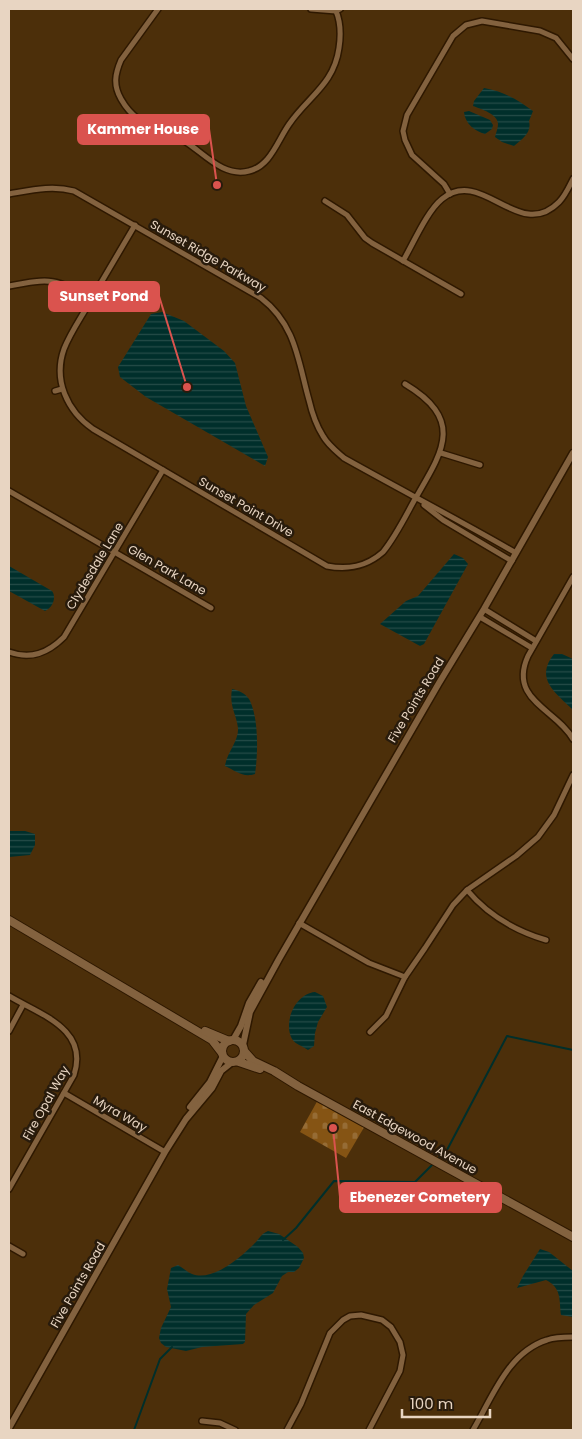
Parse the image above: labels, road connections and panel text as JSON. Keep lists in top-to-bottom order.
{
  "streets": {
    "main road": ["East Edgewood Avenue"],
    "street": [
      "Sunset Ridge Parkway",
      "Sunset Point Drive",
      "Clydesdale Lane",
      "Glen Park Lane",
      "Five Points Road",
      "Fire Opal Way",
      "Myra Way"
    ]
  },
  "crossings": [
    ["Sunset Ridge Parkway", "Sunset Point Drive"],
    ["Sunset Ridge Parkway", "Five Points Road"],
    ["Sunset Point Drive", "Clydesdale Lane"],
    ["Clydesdale Lane", "Glen Park Lane"],
    ["Five Points Road", "Myra Way"],
    ["Fire Opal Way", "Myra Way"]
  ],
  "places": ["Kammer House", "Sunset Pond", "Ebenezer Cometery"],
  "scale_bar": "100 m"
}
